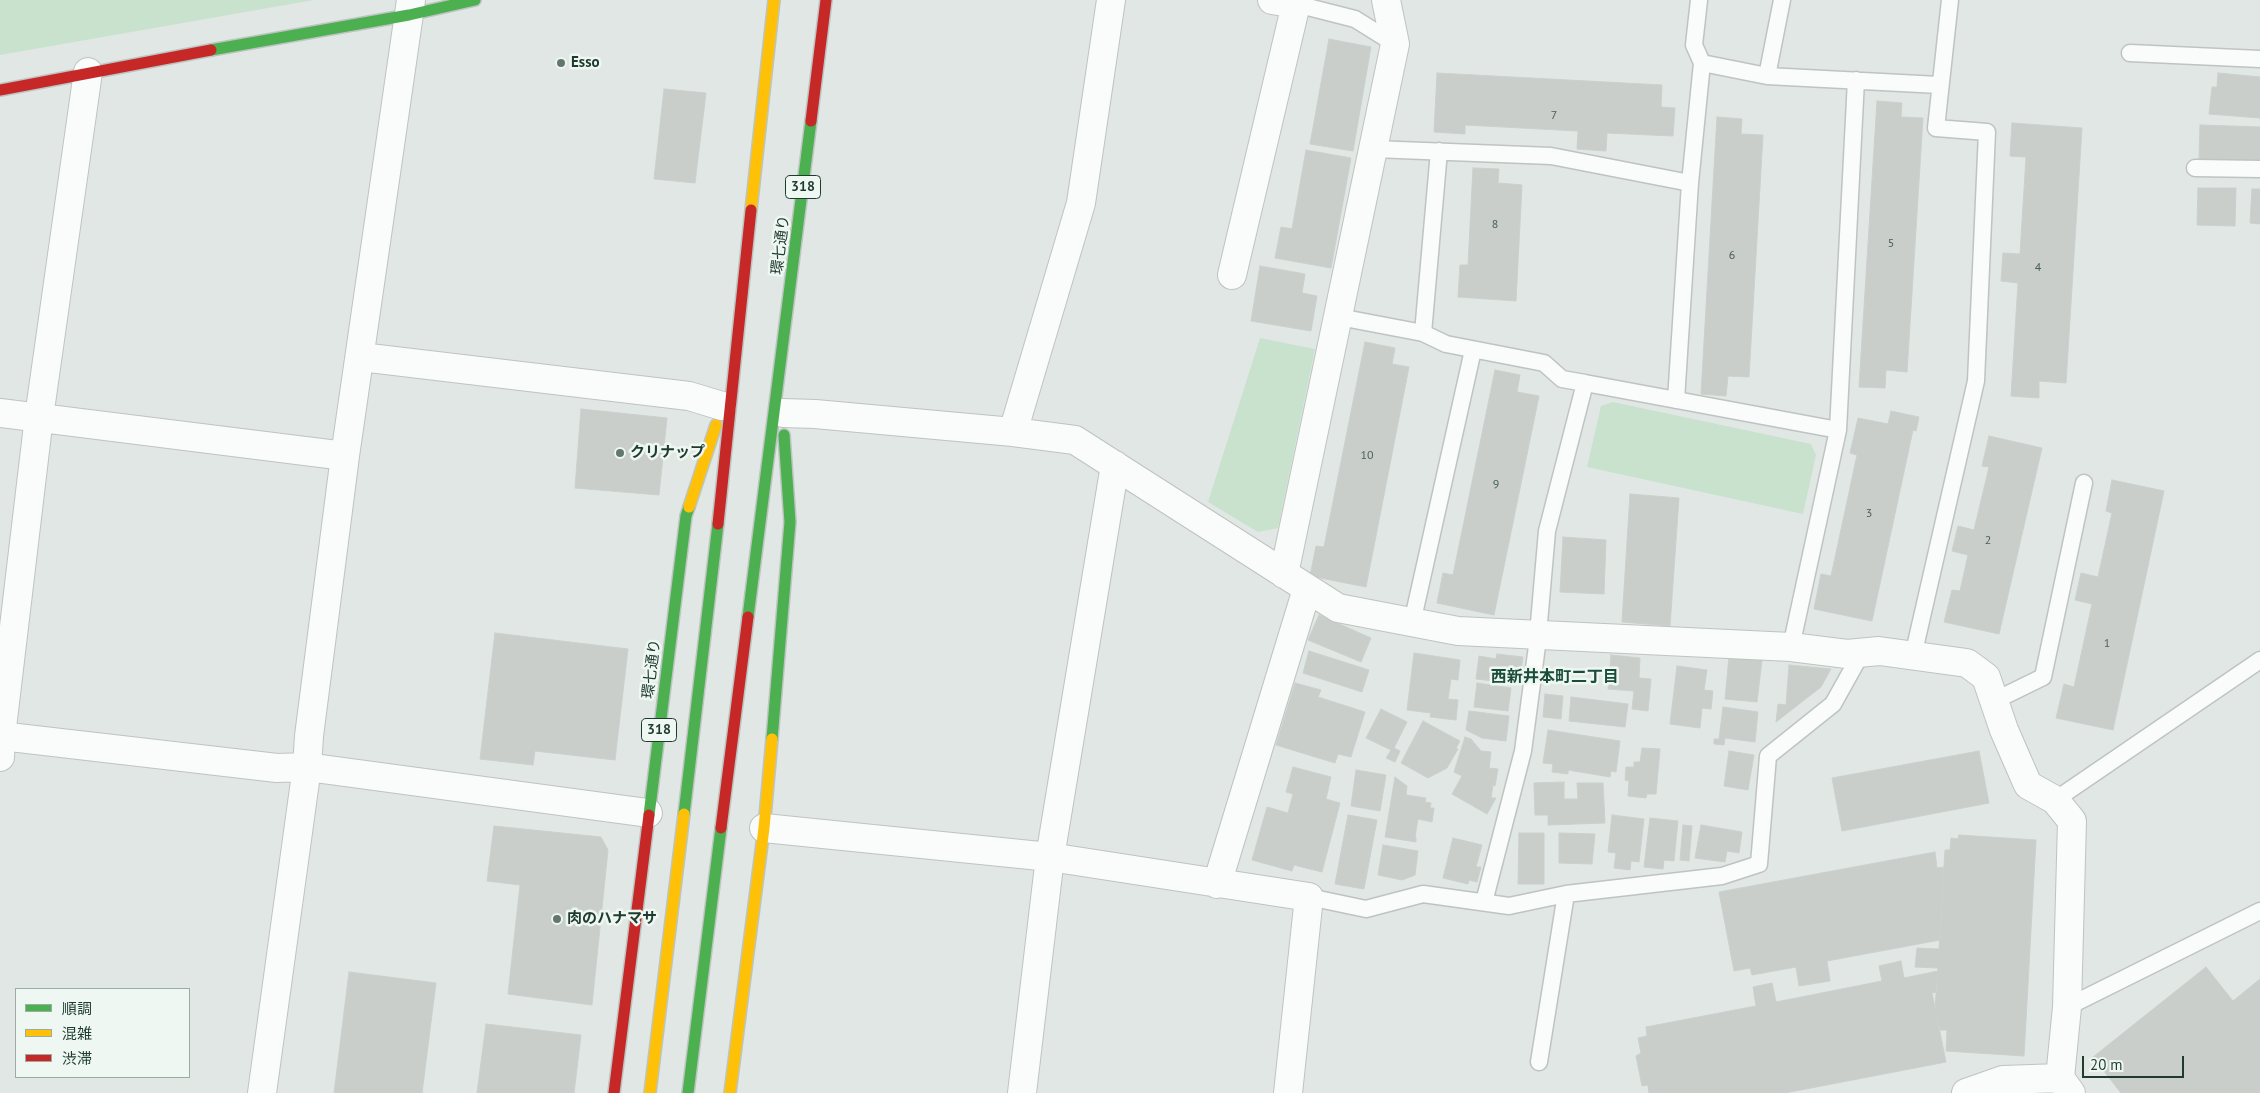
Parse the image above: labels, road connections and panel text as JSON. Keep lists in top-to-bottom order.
{
  "streets": {
    "main road": ["318", "環七通り"]
  },
  "districts": ["西新井本町二丁目"],
  "places": ["Esso", "クリナップ", "肉のハナマサ"],
  "house_numbers": [
    "7",
    "8",
    "5",
    "6",
    "4",
    "10",
    "9",
    "3",
    "2",
    "1"
  ],
  "legend": ["順調", "混雑", "渋滞"],
  "scale_bar": "20 m"
}
